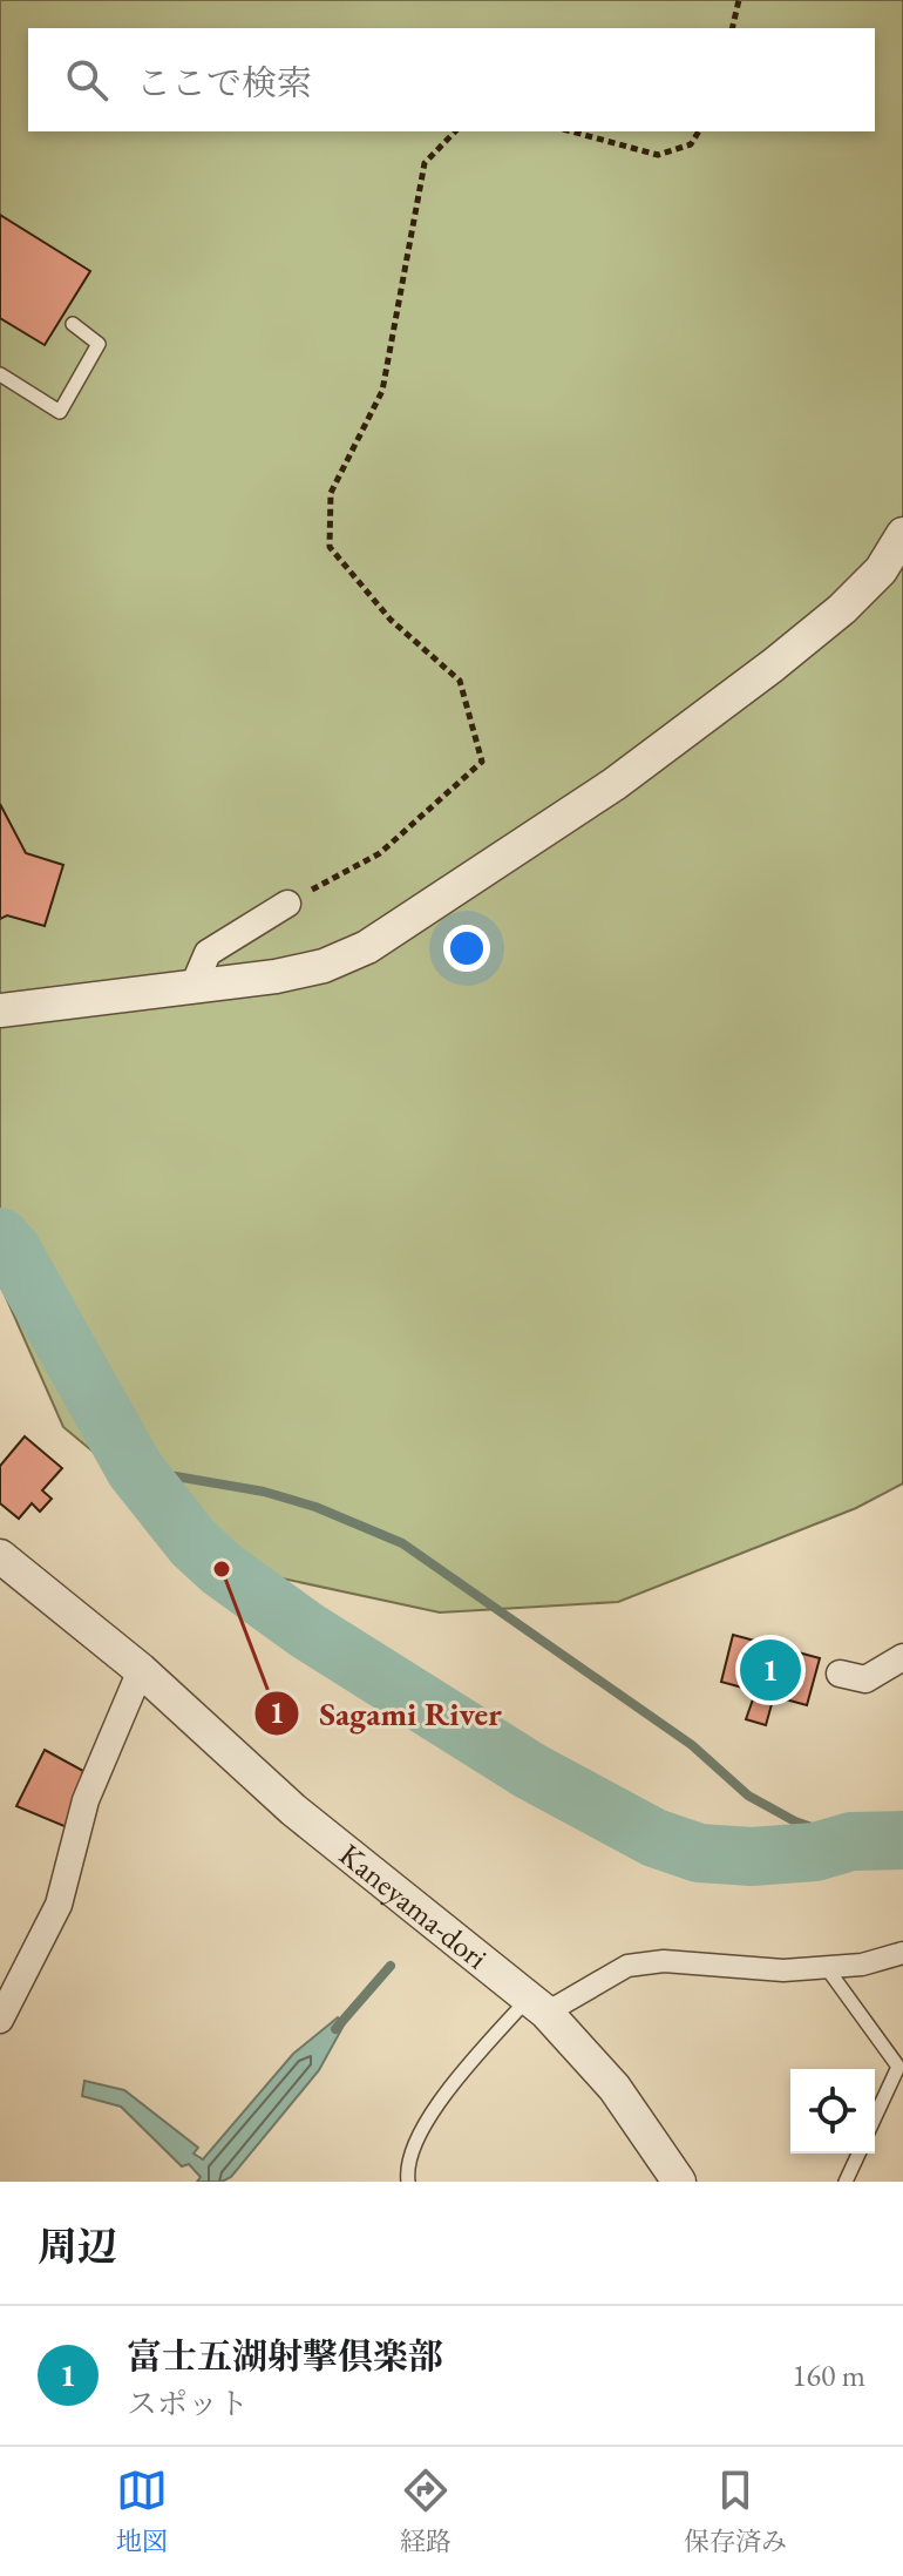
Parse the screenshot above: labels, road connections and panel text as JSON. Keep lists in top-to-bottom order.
{
  "streets": {
    "street": ["Kaneyama-dori"]
  },
  "places": ["Sagami River"],
  "page": {
    "search": "ここで検索",
    "pins": "1",
    "heading": "周辺",
    "list": [
      {
        "mark": "1",
        "name": "富士五湖射撃倶楽部",
        "note": "スポット",
        "value": "160 m"
      }
    ],
    "nav": ["地図", "経路", "保存済み"]
  }
}
